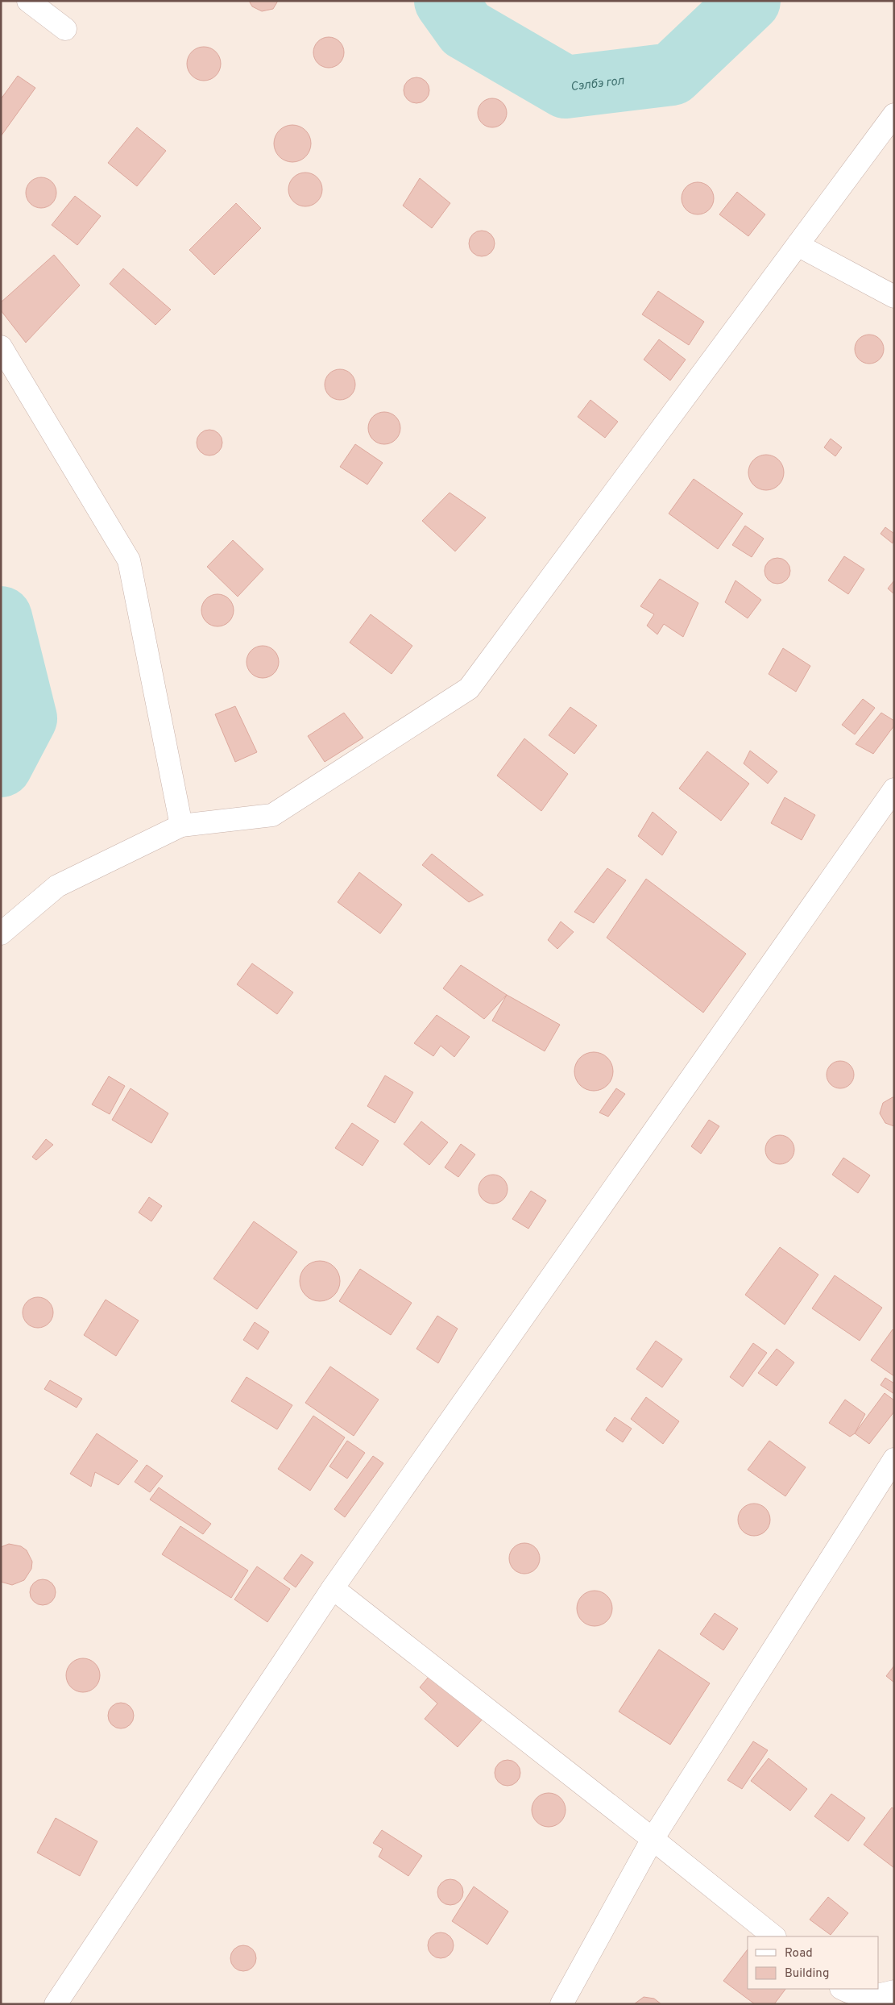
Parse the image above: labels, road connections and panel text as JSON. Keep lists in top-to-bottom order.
{
  "water": ["Сэлбэ гол"],
  "legend": ["Road", "Building"]
}
